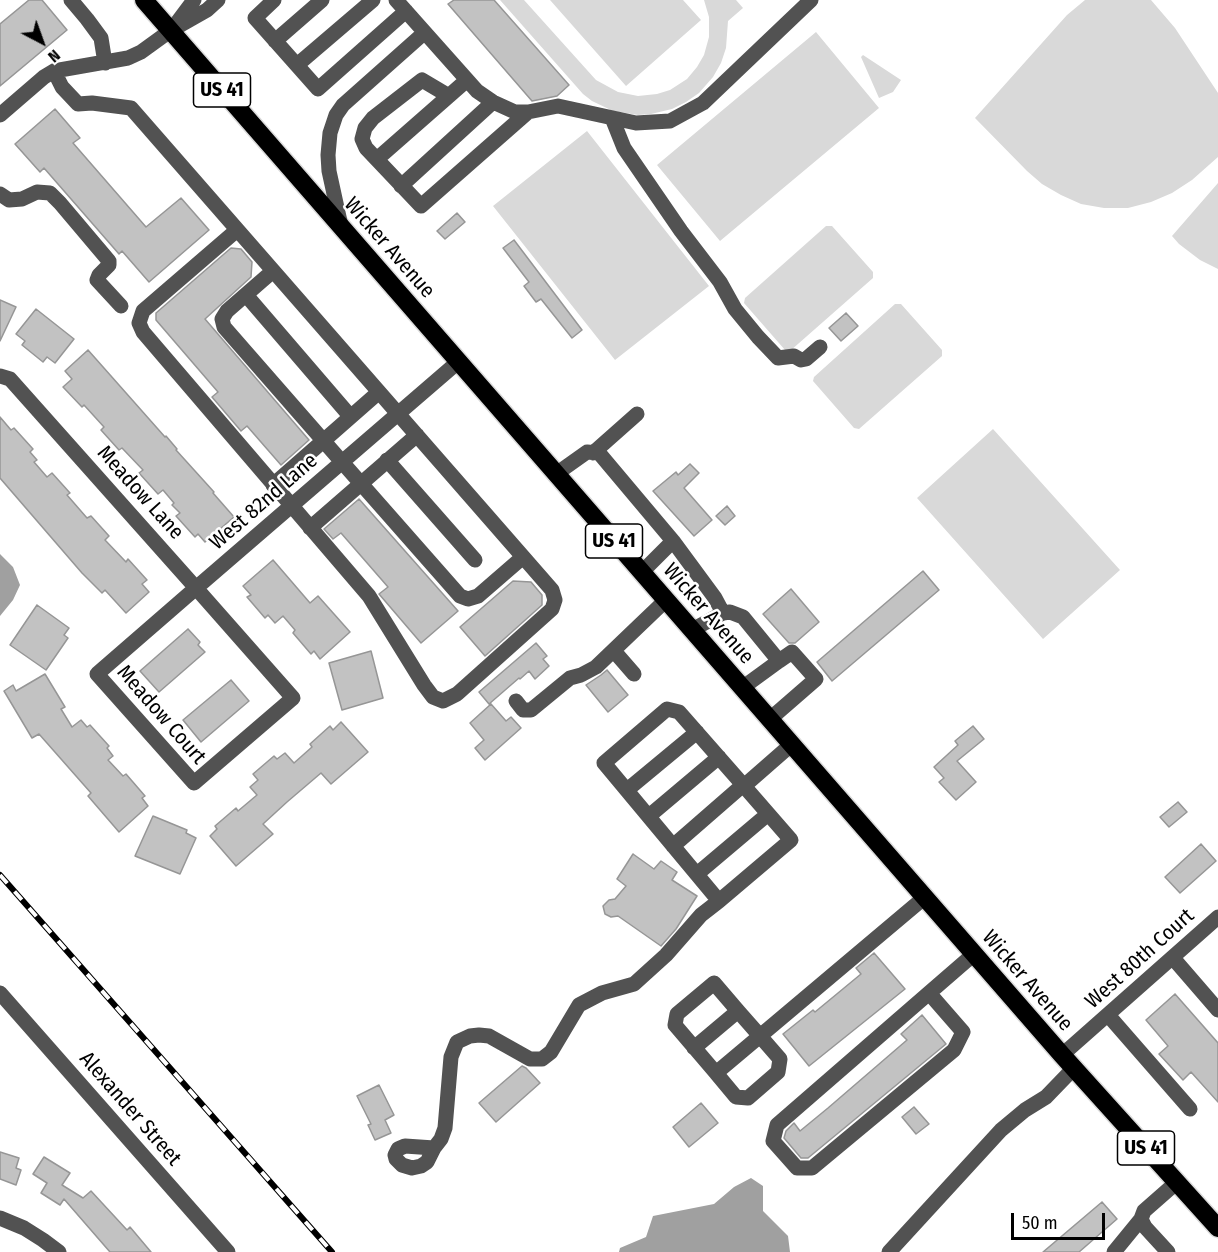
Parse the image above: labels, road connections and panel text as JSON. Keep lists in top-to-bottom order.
{
  "streets": {
    "highway": ["US 41", "Wicker Avenue"],
    "street": [
      "Meadow Lane",
      "West 82nd Lane",
      "Meadow Court",
      "West 80th Court",
      "Alexander Street"
    ]
  },
  "crossings": [
    ["Wicker Avenue", "West 82nd Lane"],
    ["Wicker Avenue", "West 80th Court"],
    ["Meadow Lane", "West 82nd Lane"],
    ["Meadow Lane", "Meadow Court"],
    ["West 82nd Lane", "Meadow Court"]
  ],
  "scale_bar": "50 m",
  "north": "bottom right"
}
